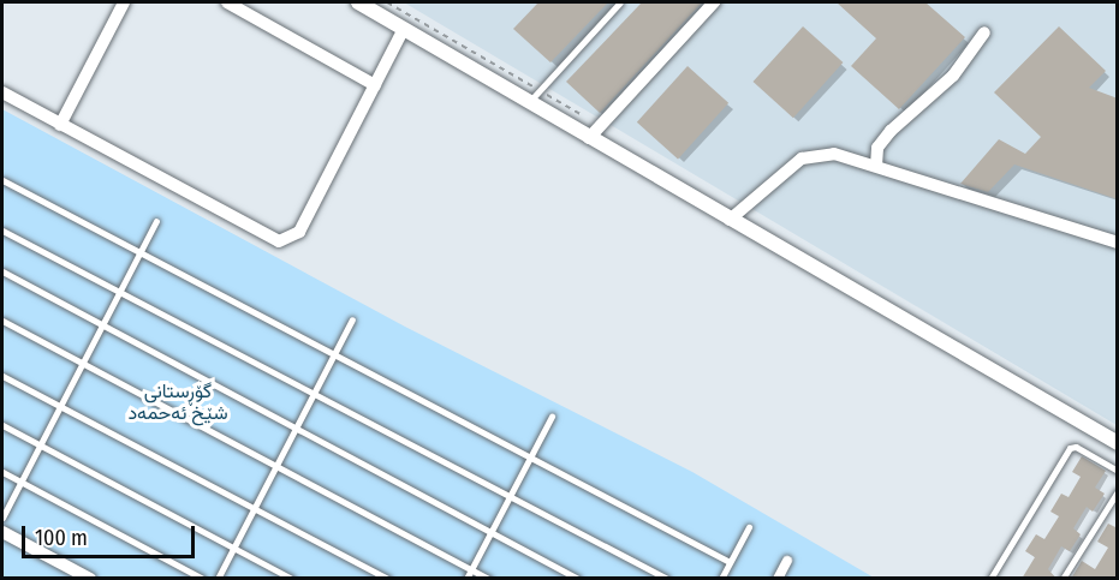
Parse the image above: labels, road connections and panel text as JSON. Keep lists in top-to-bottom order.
{
  "parks": ["گۆڕستانی شێخ ئەحمەد"],
  "scale_bar": "100 m"
}
